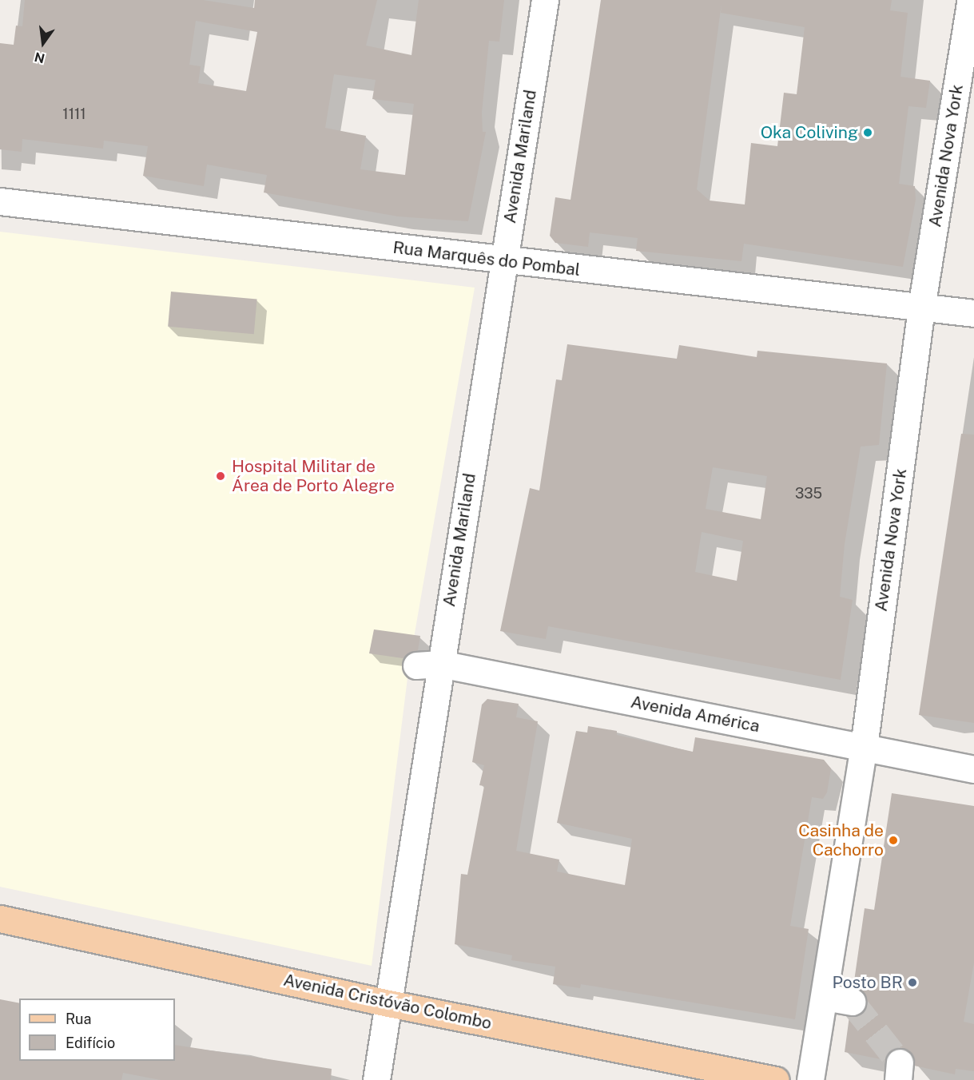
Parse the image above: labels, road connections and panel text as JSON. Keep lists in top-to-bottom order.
{
  "streets": {
    "main road": ["Avenida Cristóvão Colombo"],
    "street": [
      "Avenida Nova York",
      "Avenida Mariland",
      "Rua Marquês do Pombal",
      "Avenida América"
    ]
  },
  "crossings": [
    ["Avenida Nova York", "Rua Marquês do Pombal"],
    ["Avenida Nova York", "Avenida América"],
    ["Avenida Mariland", "Rua Marquês do Pombal"],
    ["Avenida Mariland", "Avenida América"],
    ["Avenida Mariland", "Avenida Cristóvão Colombo"]
  ],
  "places": [
    "Oka Coliving",
    "Hospital Militar de Área de Porto Alegre",
    "Casinha de Cachorro",
    "Posto BR"
  ],
  "house_numbers": ["1111", "335"],
  "legend": ["Rua", "Edifício"],
  "north": "bottom"
}
